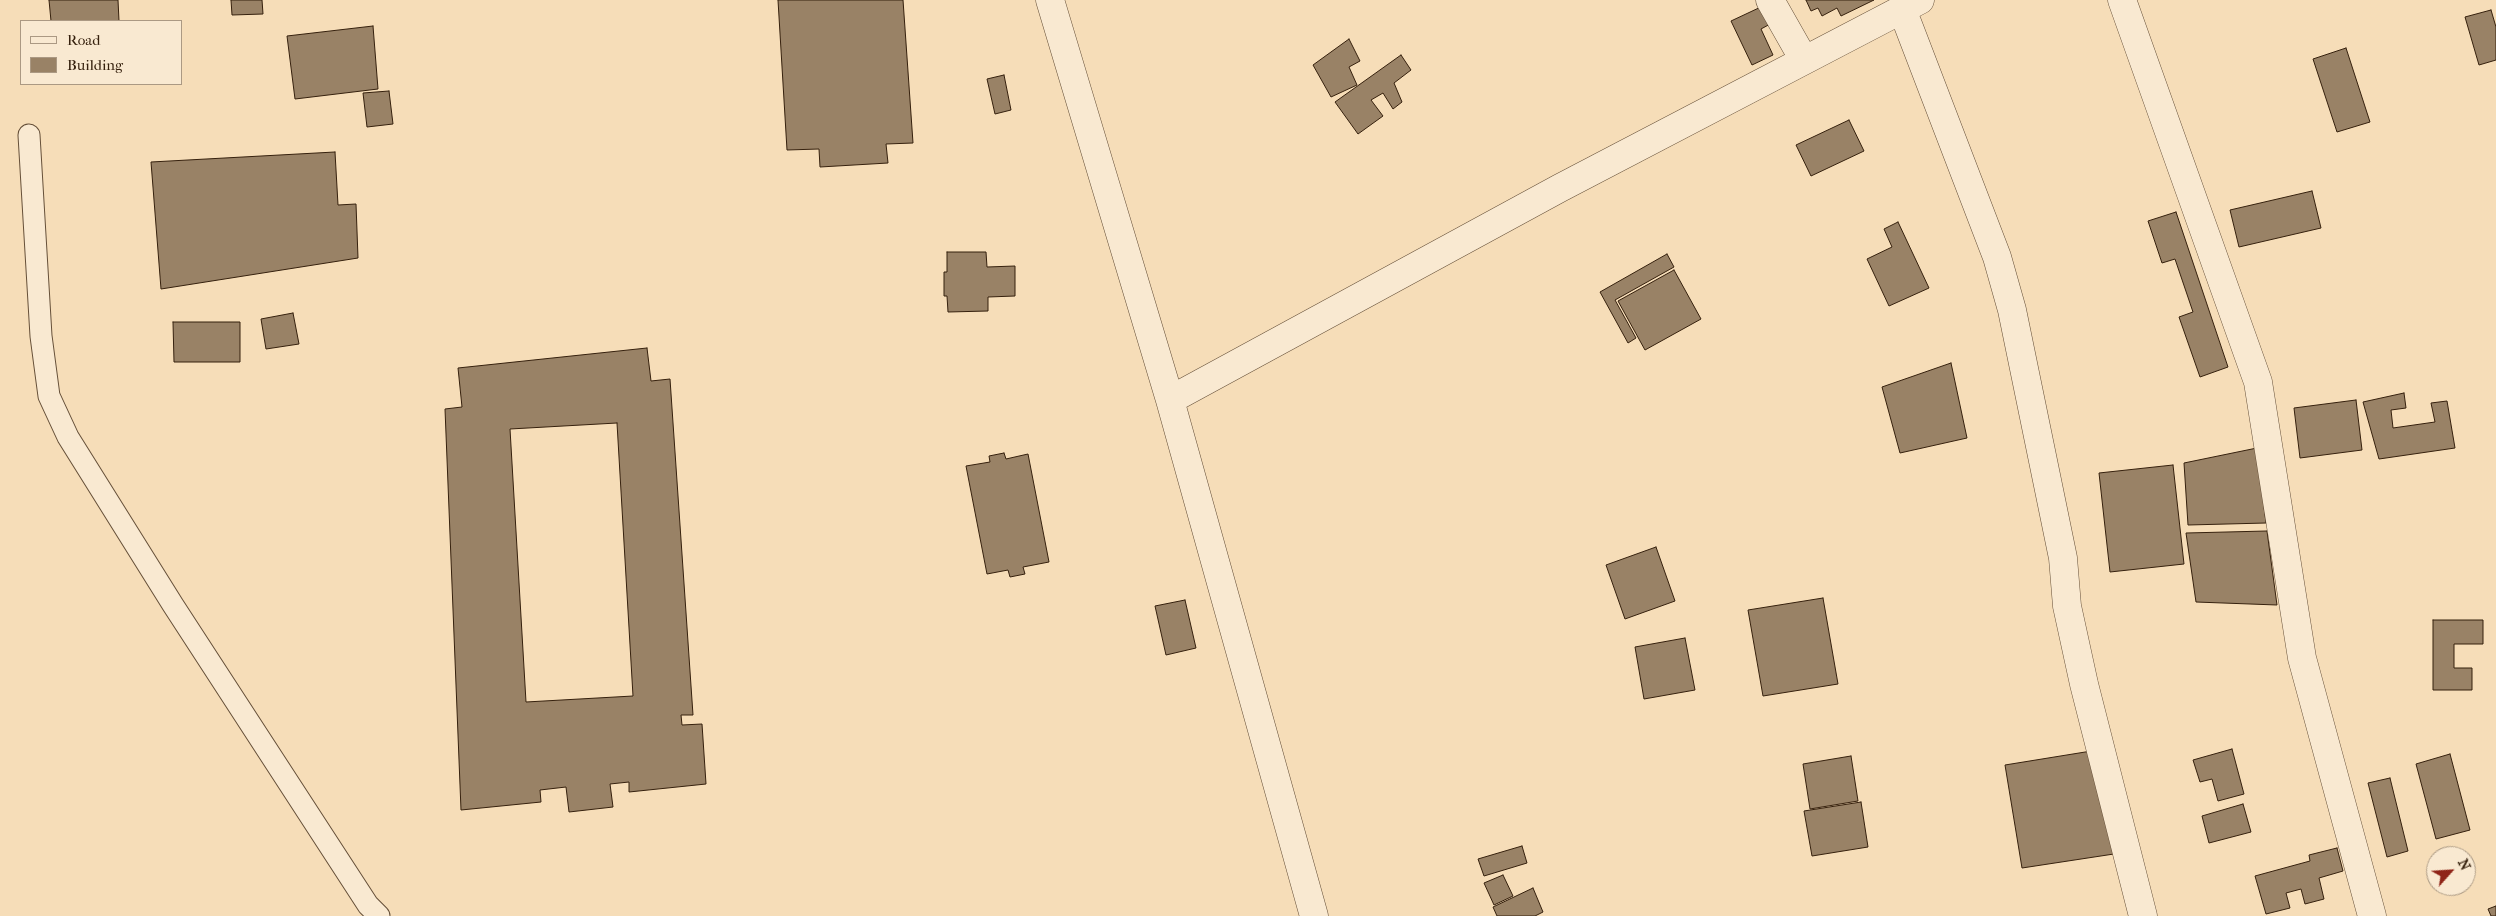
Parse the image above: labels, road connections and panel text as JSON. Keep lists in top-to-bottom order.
{
  "legend": ["Road", "Building"],
  "north": "top right"
}
